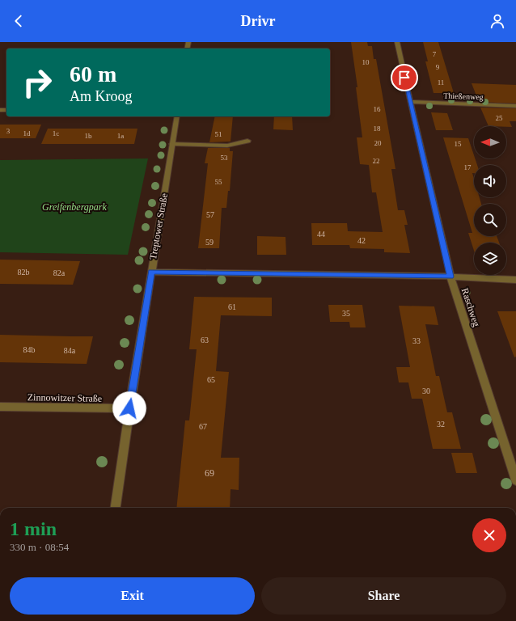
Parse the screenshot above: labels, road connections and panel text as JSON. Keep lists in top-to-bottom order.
{
  "streets": {
    "street": [
      "Thießenweg",
      "Treptower Straße",
      "Raschweg",
      "Zinnowitzer Straße"
    ]
  },
  "crossings": [
    ["Thießenweg", "Raschweg"],
    ["Treptower Straße", "Zinnowitzer Straße"]
  ],
  "parks": ["Greifenbergpark"],
  "house_numbers": [
    "7",
    "10",
    "9",
    "11",
    "16",
    "25",
    "18",
    "3",
    "1d",
    "1c",
    "51",
    "1b",
    "1a",
    "20",
    "15",
    "53",
    "22",
    "17",
    "55",
    "57",
    "44",
    "42",
    "59",
    "82b",
    "82a",
    "61",
    "35",
    "63",
    "33",
    "84b",
    "84a",
    "65",
    "30",
    "32",
    "67",
    "69"
  ],
  "north": "left",
  "page": {
    "header": "Drivr",
    "turn": ["60 m", "Am Kroog"],
    "heading": ["1 min", "330 m · 08:54"],
    "buttons": ["Exit", "Share"]
  }
}
